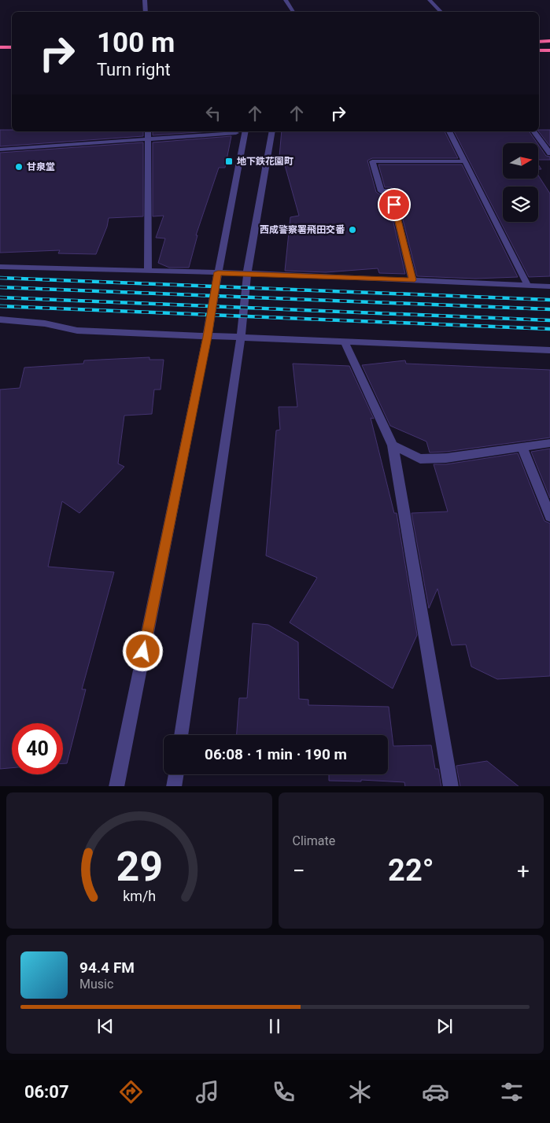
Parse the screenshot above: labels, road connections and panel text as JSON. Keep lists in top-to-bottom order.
{
  "places": {
    "transit": ["地下鉄花園町"],
    "other": ["甘泉堂", "西成警察署飛田交番"]
  },
  "north": "right",
  "page": {
    "turn": ["100 m", "Turn right"],
    "limit": "40",
    "trip": "06:08 · 1 min · 190 m",
    "tile": "Climate",
    "heat": ["−", "22°", "+"],
    "song": ["94.4 FM", "Music"],
    "tabs": "06:07",
    "gauge": ["29", "km/h"]
  }
}
